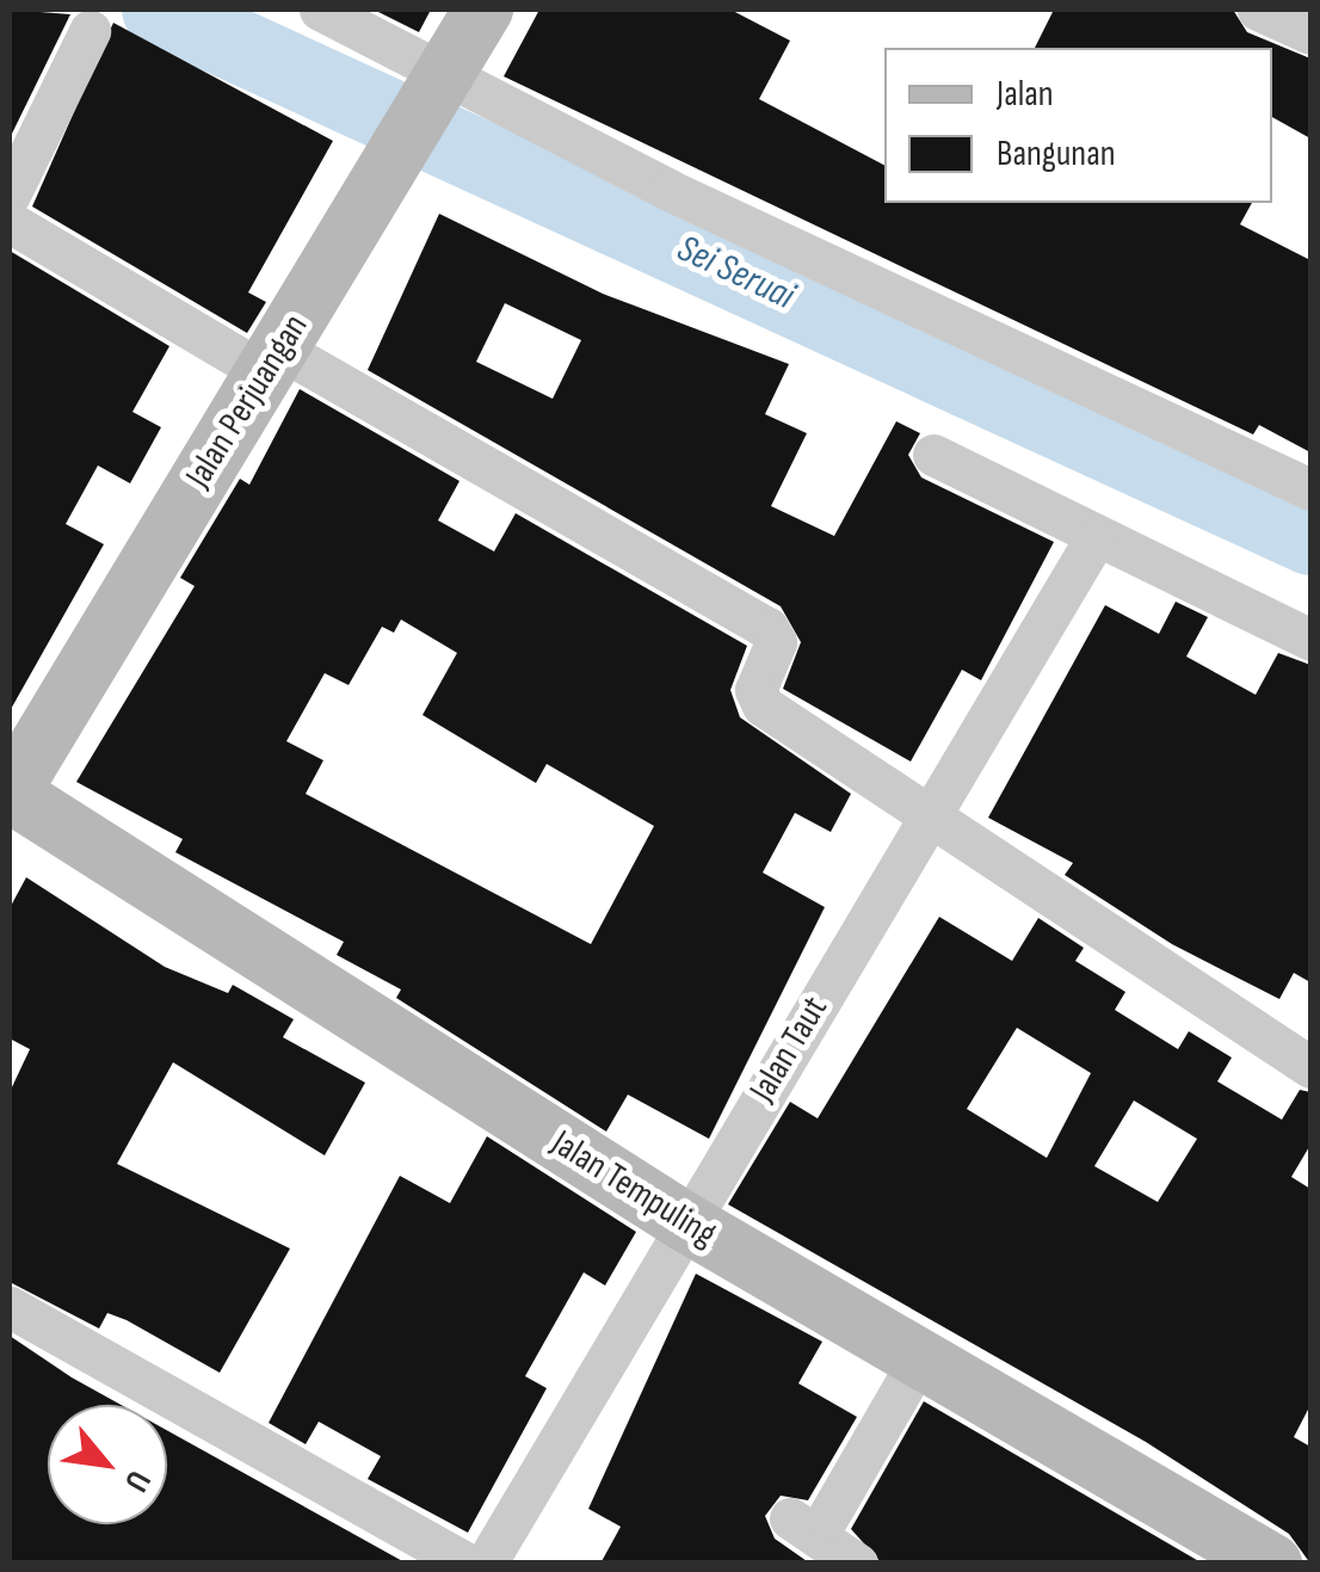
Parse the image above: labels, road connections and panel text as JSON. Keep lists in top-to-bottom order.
{
  "streets": {
    "street": ["Jalan Perjuangan", "Jalan Taut", "Jalan Tempuling"]
  },
  "crossings": [
    ["Jalan Perjuangan", "Jalan Tempuling"],
    ["Jalan Taut", "Jalan Tempuling"]
  ],
  "water": ["Sei Seruai"],
  "legend": ["Jalan", "Bangunan"],
  "north": "bottom right"
}
